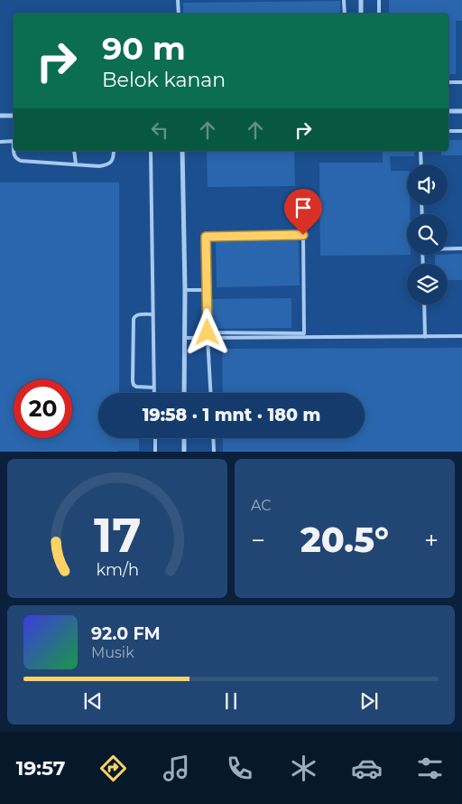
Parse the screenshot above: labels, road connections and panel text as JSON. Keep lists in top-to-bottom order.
{
  "page": {
    "turn": ["90 m", "Belok kanan"],
    "limit": "20",
    "trip": "19:58 · 1 mnt · 180 m",
    "tile": "AC",
    "heat": ["−", "20.5°", "+"],
    "song": ["92.0 FM", "Musik"],
    "tabs": "19:57",
    "gauge": ["17", "km/h"]
  }
}
